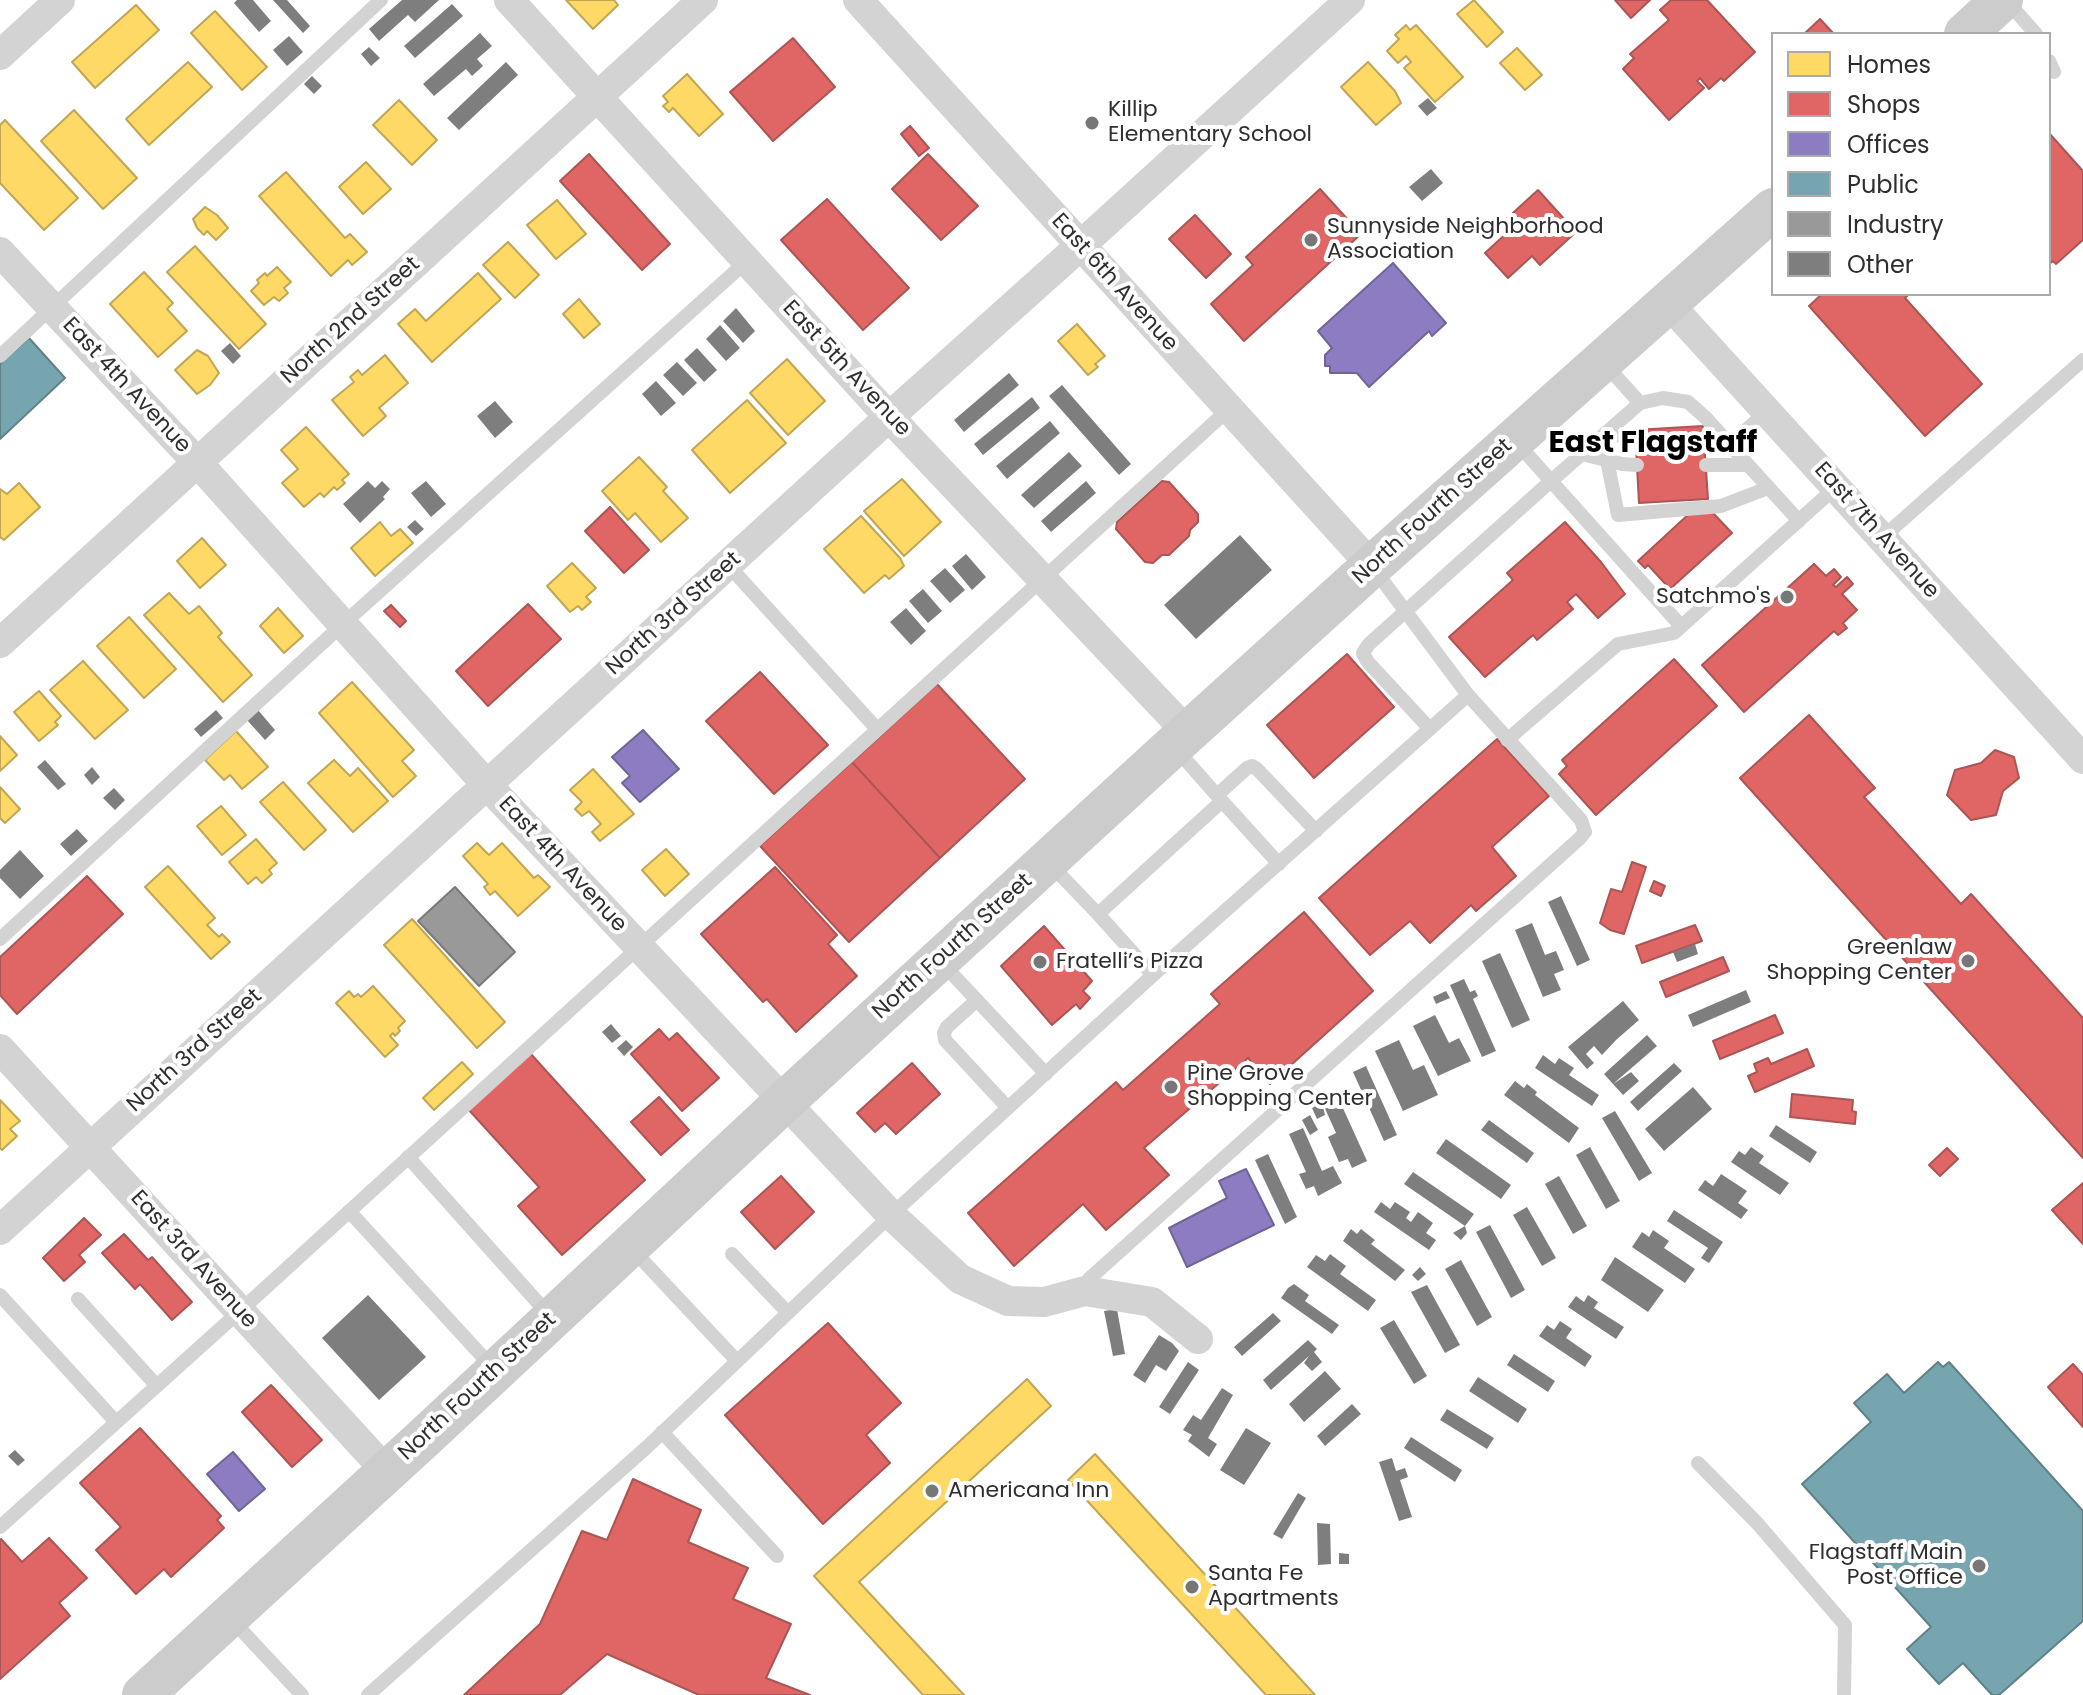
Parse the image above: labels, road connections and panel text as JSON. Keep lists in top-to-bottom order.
{
  "streets": {
    "main road": ["North Fourth Street"],
    "street": [
      "East 6th Avenue",
      "North 2nd Street",
      "East 5th Avenue",
      "East 4th Avenue",
      "East 7th Avenue",
      "North 3rd Street",
      "East 3rd Avenue"
    ]
  },
  "crossings": [
    ["East 6th Avenue", "North Fourth Street"],
    ["East 6th Avenue", "North 3rd Street"],
    ["North 2nd Street", "East 5th Avenue"],
    ["North 2nd Street", "East 4th Avenue"],
    ["East 5th Avenue", "North Fourth Street"],
    ["East 5th Avenue", "North 3rd Street"],
    ["East 4th Avenue", "North Fourth Street"],
    ["East 4th Avenue", "North 3rd Street"],
    ["North Fourth Street", "East 7th Avenue"],
    ["North Fourth Street", "East 3rd Avenue"],
    ["North 3rd Street", "East 3rd Avenue"]
  ],
  "districts": ["East Flagstaff"],
  "places": [
    "Killip Elementary School",
    "Sunnyside Neighborhood Association",
    "Satchmo's",
    "Greenlaw Shopping Center",
    "Fratelli’s Pizza",
    "Pine Grove Shopping Center",
    "Americana Inn",
    "Flagstaff Main Post Office",
    "Santa Fe Apartments"
  ],
  "legend": [
    "Homes",
    "Shops",
    "Offices",
    "Public",
    "Industry",
    "Other"
  ]
}
